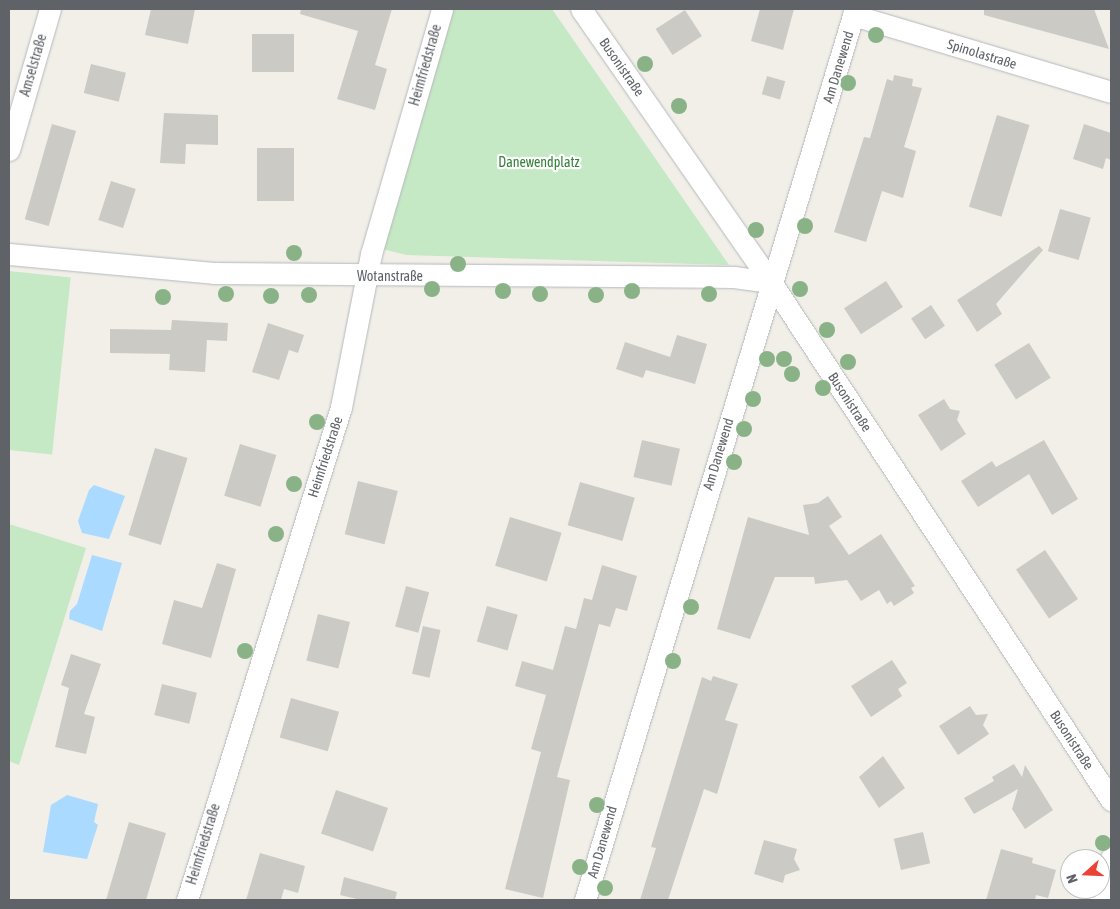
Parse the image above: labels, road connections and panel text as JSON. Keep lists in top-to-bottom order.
{
  "streets": {
    "street": [
      "Spinolastraße",
      "Amselstraße",
      "Heimfriedstraße",
      "Busonistraße",
      "Am Danewend",
      "Wotanstraße"
    ]
  },
  "crossings": [
    ["Spinolastraße", "Am Danewend"],
    ["Heimfriedstraße", "Wotanstraße"],
    ["Busonistraße", "Am Danewend"],
    ["Busonistraße", "Wotanstraße"],
    ["Am Danewend", "Wotanstraße"]
  ],
  "parks": ["Danewendplatz"],
  "north": "left"
}
